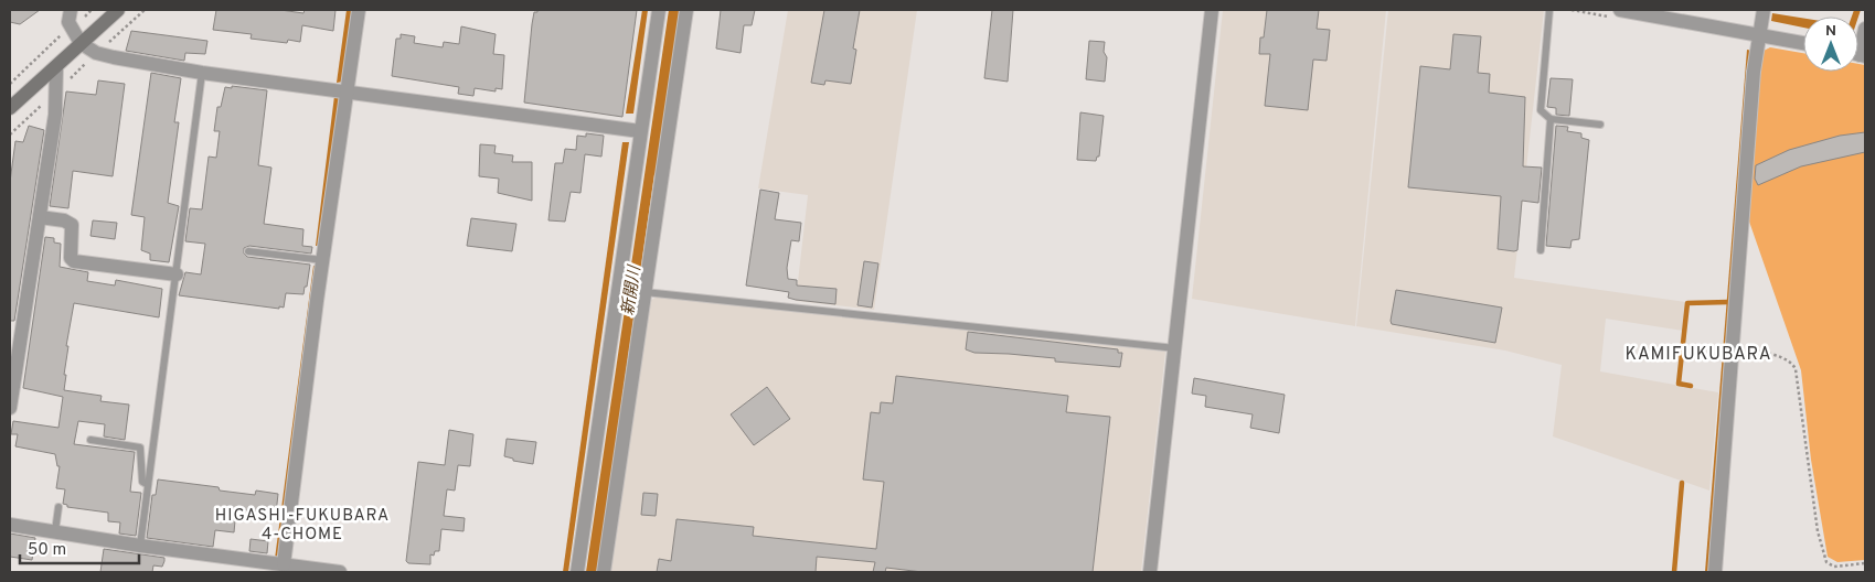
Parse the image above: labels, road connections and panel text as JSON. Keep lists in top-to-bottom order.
{
  "districts": ["KAMIFUKUBARA", "HIGASHI-FUKUBARA 4-CHOME"],
  "water": ["新開川"],
  "scale_bar": "50 m",
  "north": "top"
}
